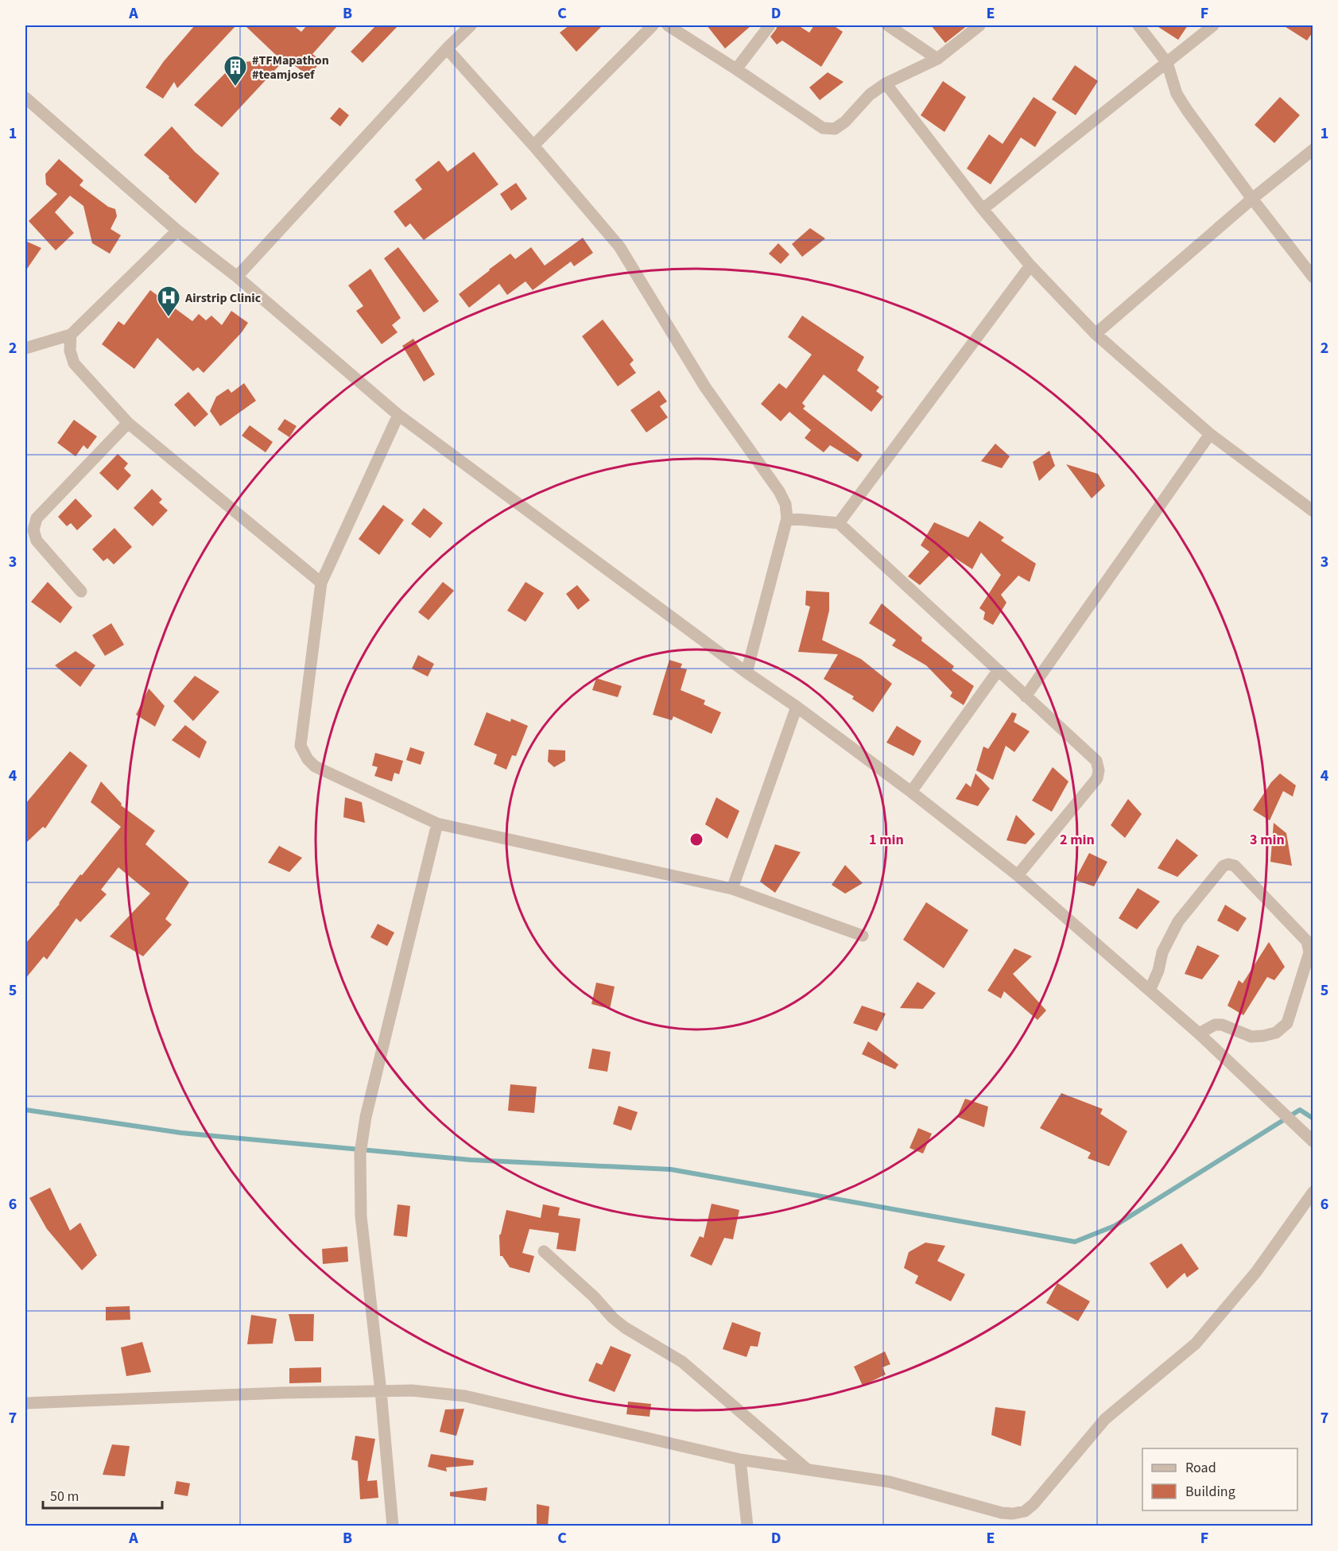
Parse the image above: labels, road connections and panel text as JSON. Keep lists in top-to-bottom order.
{
  "places": {
    "building": ["#TFMapathon #teamjosef"],
    "hospital": ["Airstrip Clinic"]
  },
  "legend": ["Road", "Building"],
  "scale_bar": "50 m",
  "grid": {
    "columns": [
      "A",
      "B",
      "C",
      "D",
      "E",
      "F"
    ],
    "rows": [
      "1",
      "2",
      "3",
      "4",
      "5",
      "6",
      "7"
    ]
  },
  "rings": ["1 min", "2 min", "3 min"]
}
